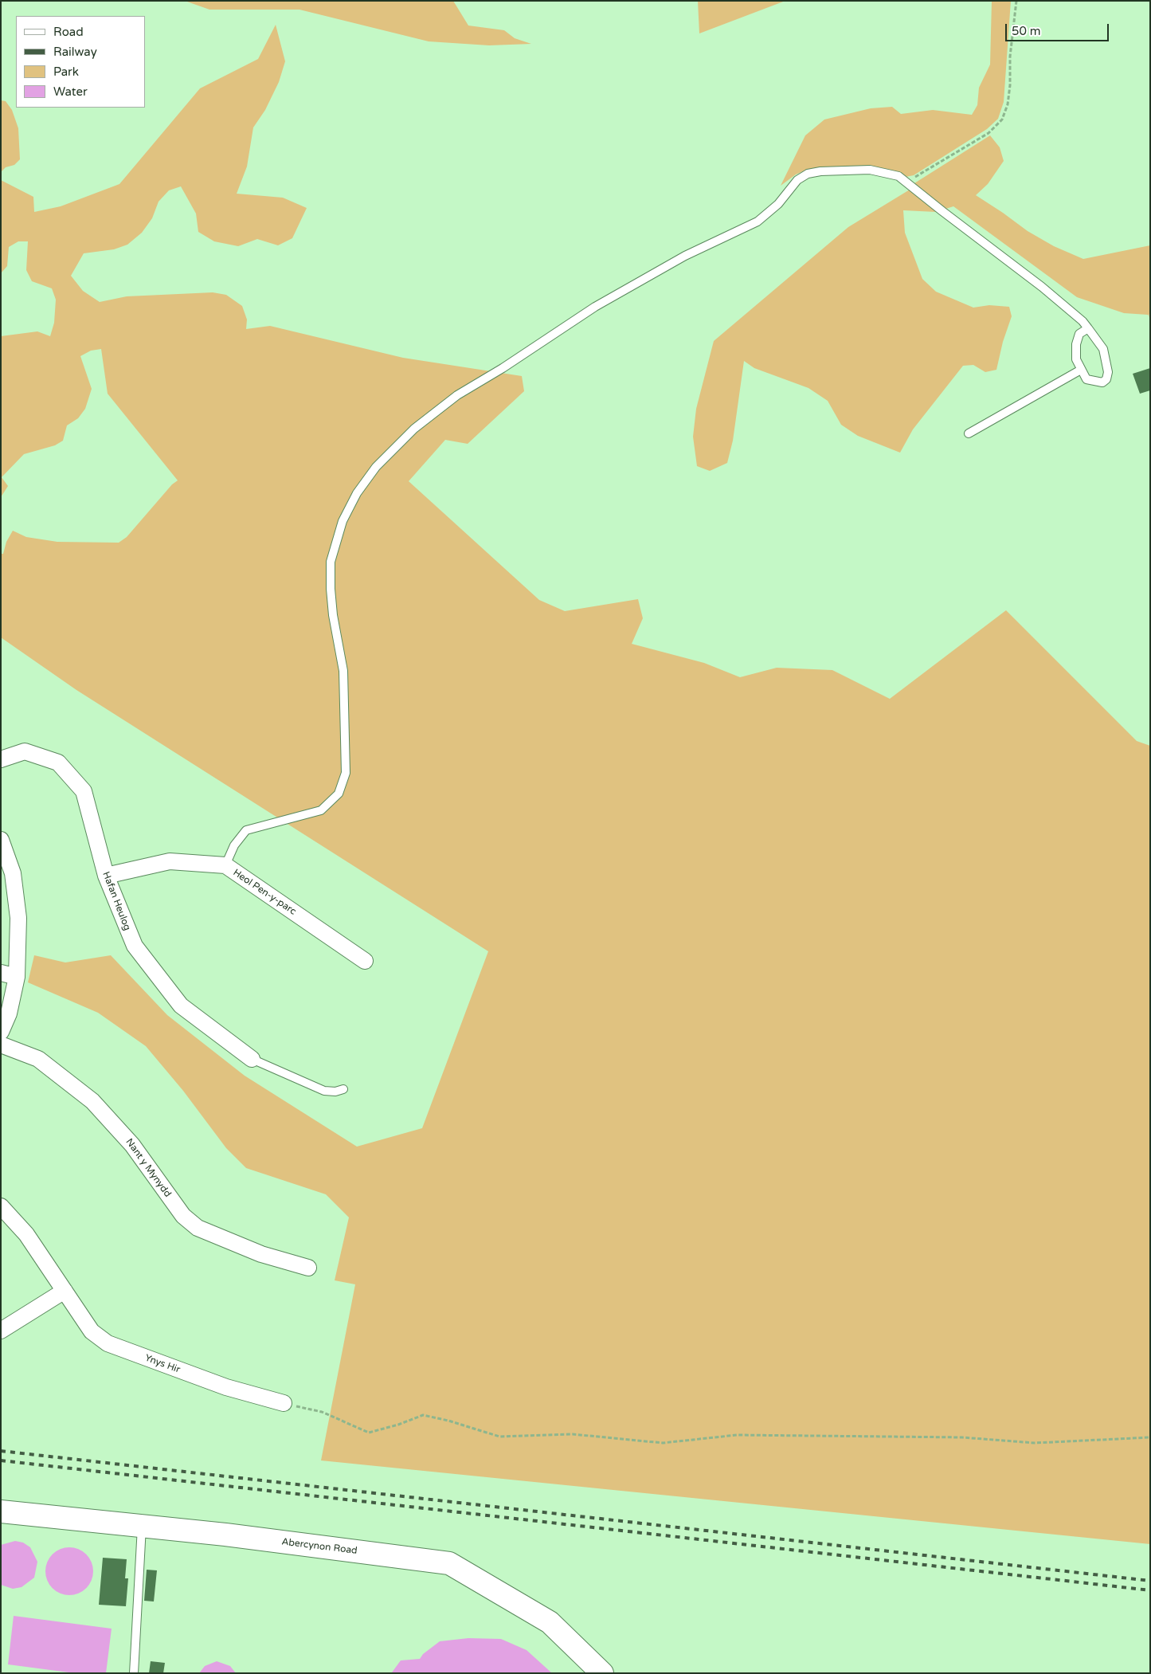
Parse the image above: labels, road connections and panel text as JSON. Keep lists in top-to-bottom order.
{
  "streets": {
    "street": [
      "Heol Pen-y-parc",
      "Hafan Heulog",
      "Nant y Mynydd",
      "Ynys Hir",
      "Abercynon Road"
    ]
  },
  "crossings": [
    ["Heol Pen-y-parc", "Hafan Heulog"]
  ],
  "legend": [
    "Road",
    "Railway",
    "Park",
    "Water"
  ],
  "scale_bar": "50 m"
}
